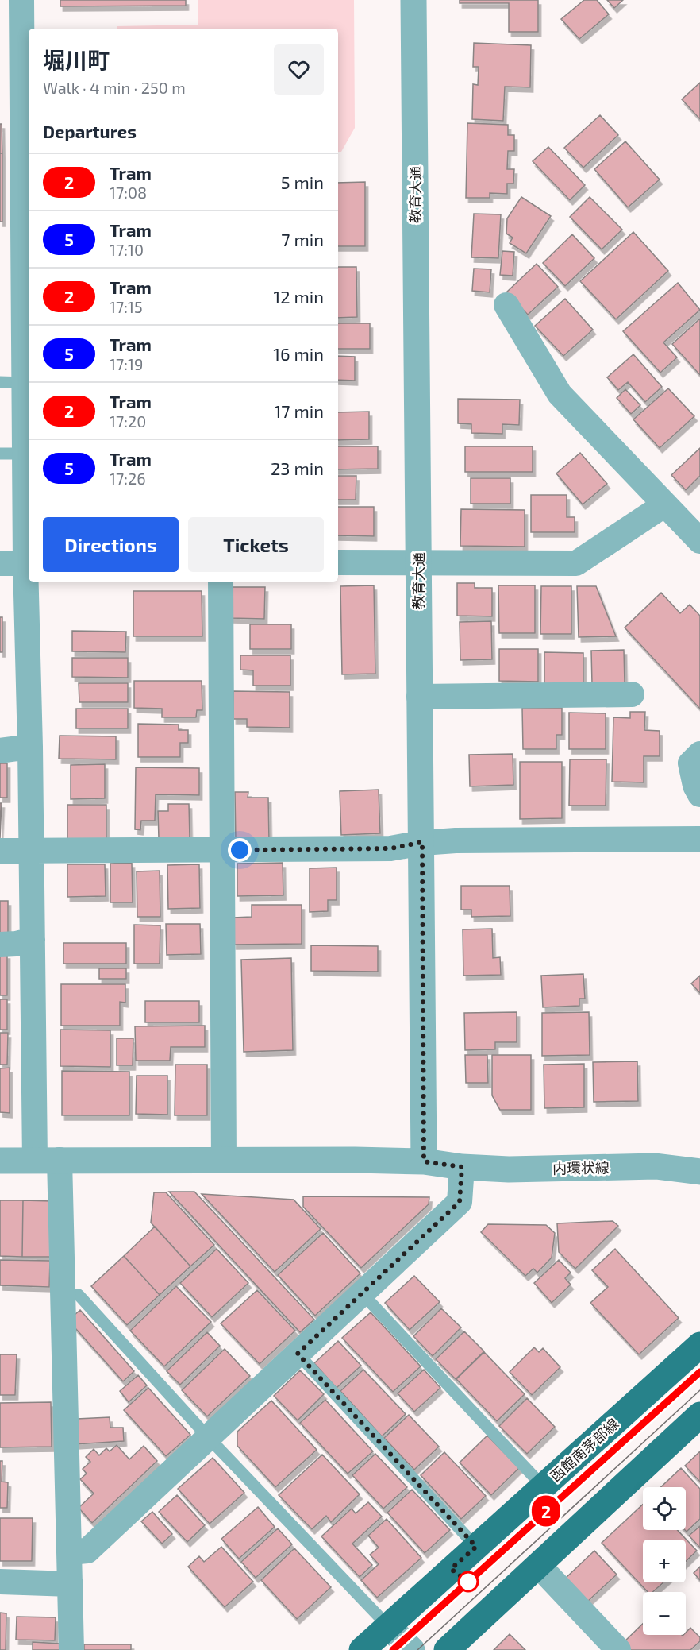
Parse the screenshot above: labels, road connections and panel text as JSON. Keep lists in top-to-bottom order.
{
  "streets": {
    "main road": ["函館南茅部線"],
    "street": ["教育大通", "内環状線"]
  },
  "crossings": [
    ["教育大通", "内環状線"]
  ],
  "lines": ["tram line 2"],
  "page": {
    "on_map": "2",
    "heading": [
      ["堀川町", "Walk · 4 min · 250 m"],
      "Departures"
    ],
    "list": [
      {
        "mark": "2",
        "name": "Tram",
        "note": "17:08",
        "value": "5 min"
      },
      {
        "mark": "5",
        "name": "Tram",
        "note": "17:10",
        "value": "7 min"
      },
      {
        "mark": "2",
        "name": "Tram",
        "note": "17:15",
        "value": "12 min"
      },
      {
        "mark": "5",
        "name": "Tram",
        "note": "17:19",
        "value": "16 min"
      },
      {
        "mark": "2",
        "name": "Tram",
        "note": "17:20",
        "value": "17 min"
      },
      {
        "mark": "5",
        "name": "Tram",
        "note": "17:26",
        "value": "23 min"
      }
    ],
    "buttons": ["Directions", "Tickets"],
    "map_buttons": ["+", "−"]
  }
}
